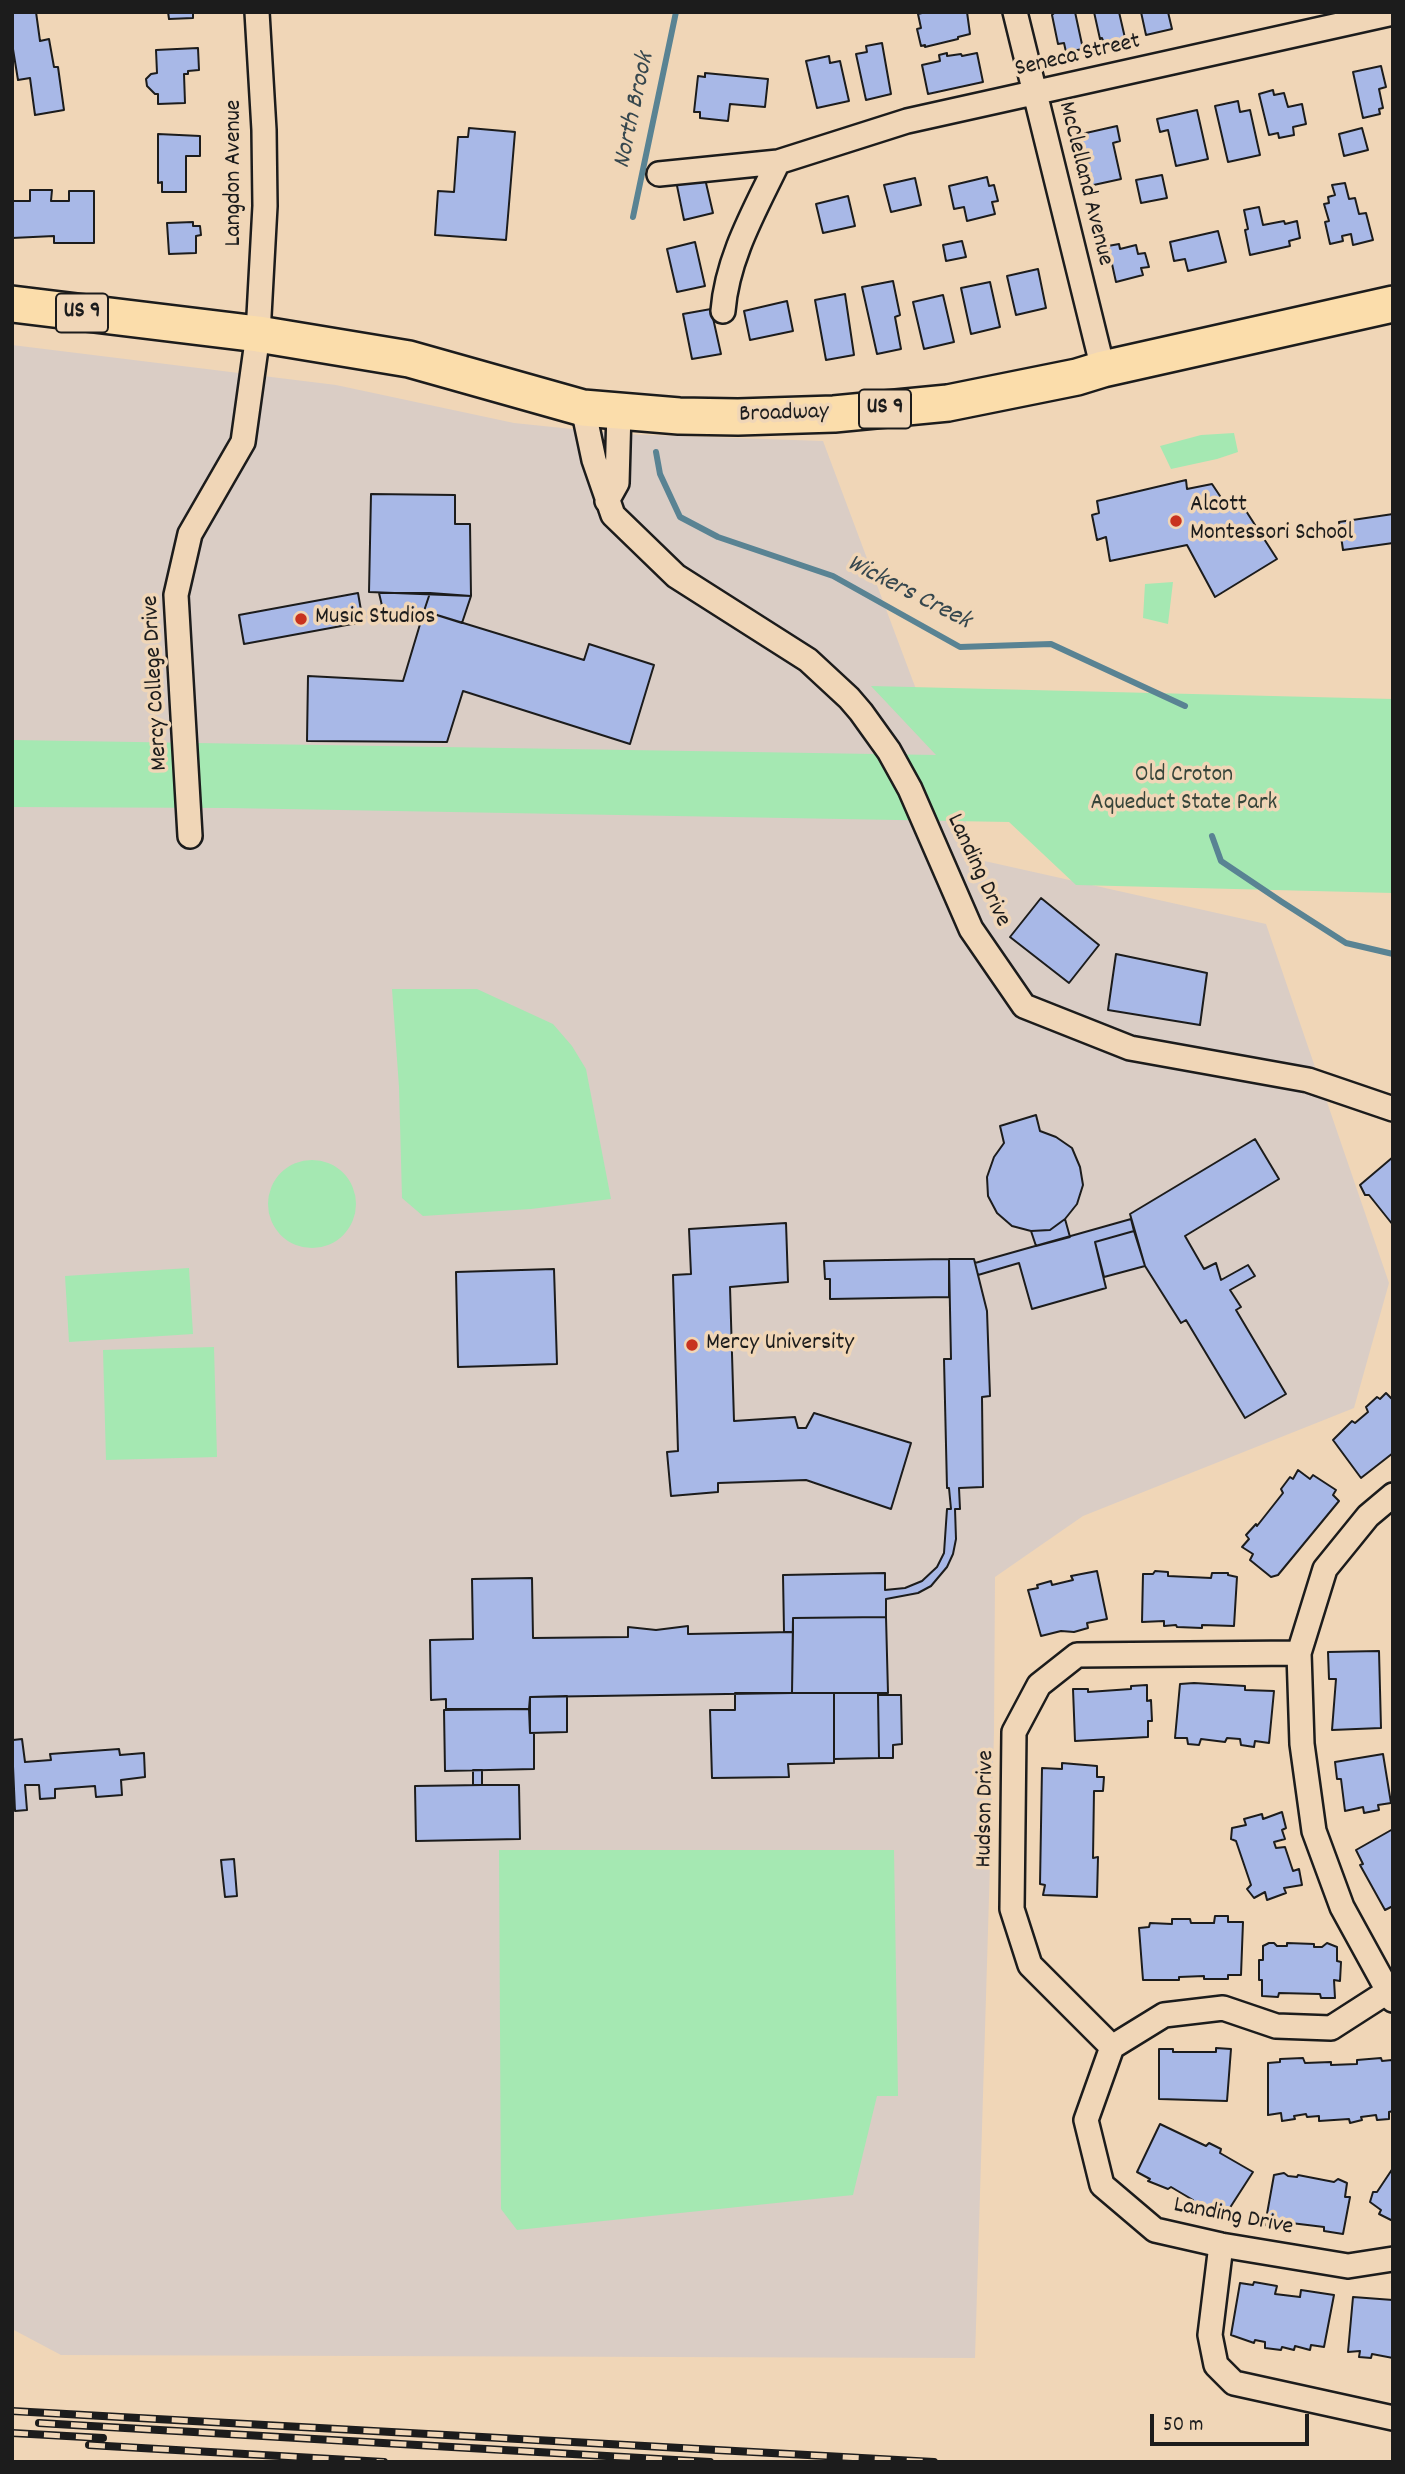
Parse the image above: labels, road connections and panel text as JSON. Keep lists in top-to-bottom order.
{
  "streets": {
    "main road": ["US 9", "Broadway"],
    "street": [
      "Seneca Street",
      "Langdon Avenue",
      "McClelland Avenue",
      "Mercy College Drive",
      "Landing Drive",
      "Hudson Drive"
    ]
  },
  "crossings": [
    ["Seneca Street", "McClelland Avenue"],
    ["Langdon Avenue", "US 9"],
    ["Langdon Avenue", "Broadway"],
    ["Langdon Avenue", "Mercy College Drive"],
    ["McClelland Avenue", "Broadway"],
    ["US 9", "Broadway"],
    ["US 9", "Mercy College Drive"],
    ["Broadway", "Mercy College Drive"],
    ["Broadway", "Landing Drive"],
    ["Landing Drive", "Hudson Drive"]
  ],
  "water": ["North Brook", "Wickers Creek"],
  "parks": ["Old Croton Aqueduct State Park"],
  "places": ["Alcott Montessori School", "Music Studios", "Mercy University"],
  "scale_bar": "50 m"
}
